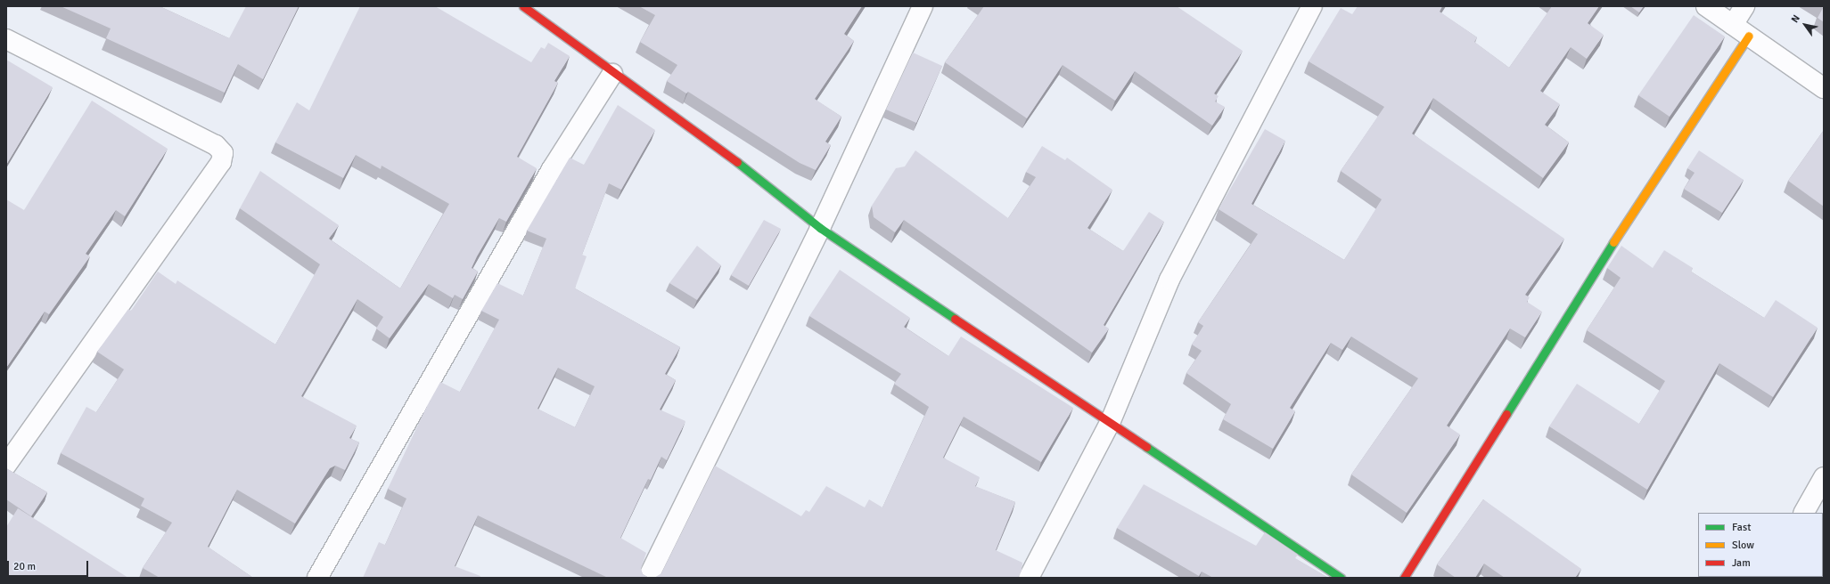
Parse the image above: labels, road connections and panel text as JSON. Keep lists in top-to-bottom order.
{
  "legend": ["Fast", "Slow", "Jam"],
  "scale_bar": "20 m",
  "north": "top left"
}
